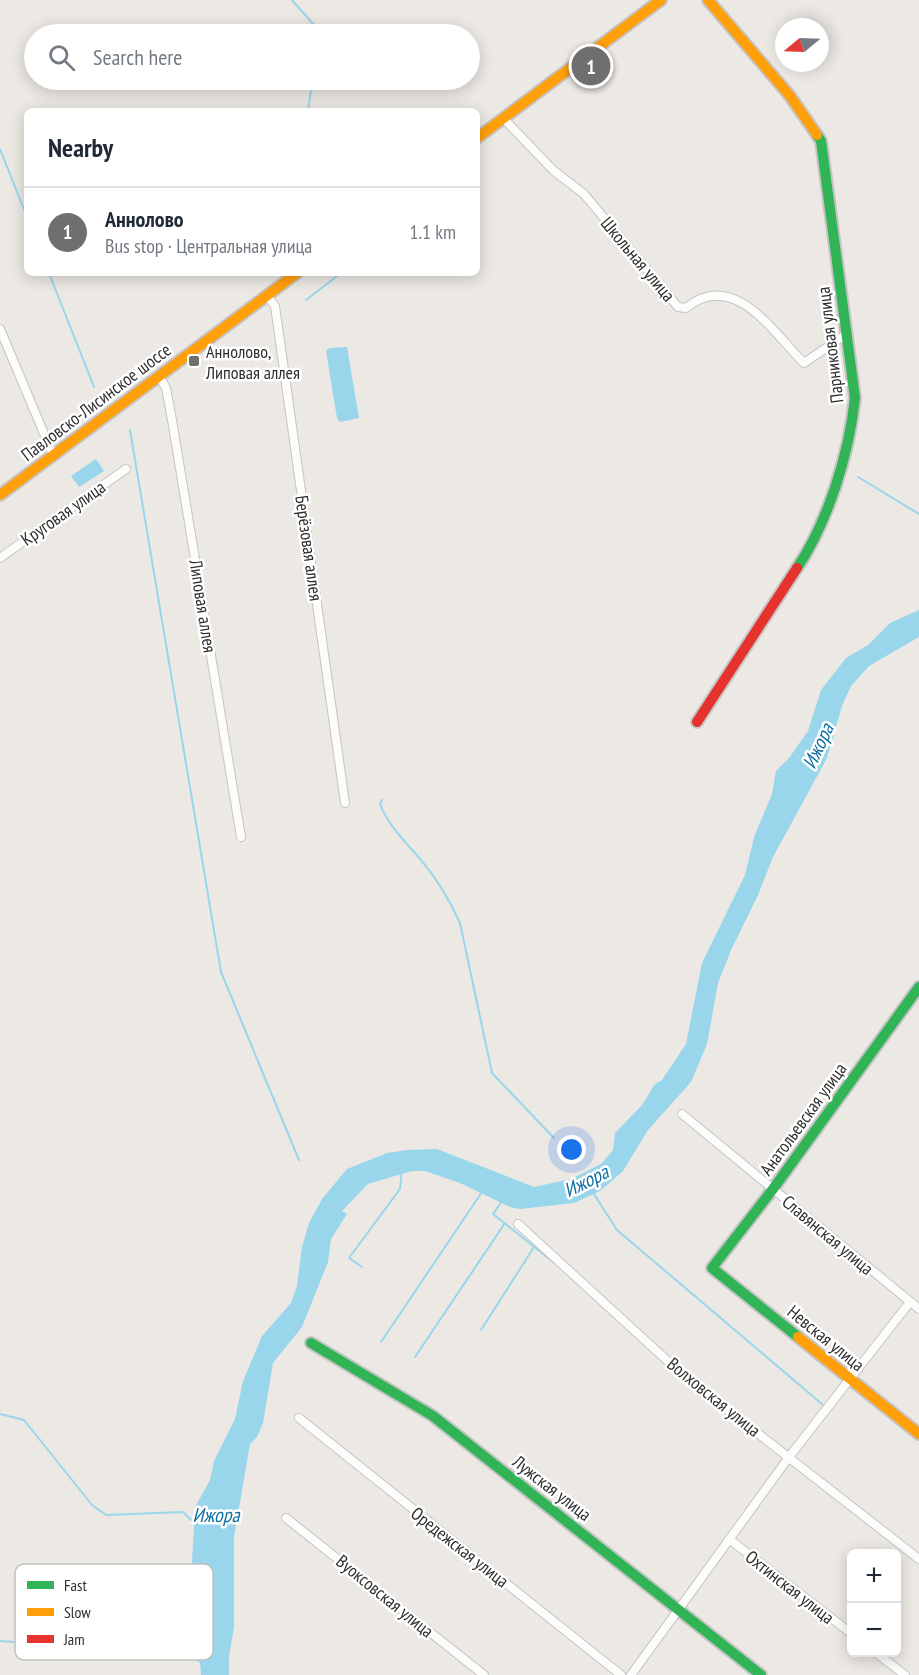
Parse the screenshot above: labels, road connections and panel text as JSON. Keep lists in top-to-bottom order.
{
  "streets": {
    "street": [
      "Школьная улица",
      "Парниковая улица",
      "Павловско-Лисинское шоссе",
      "Круговая улица",
      "Берёзовая аллея",
      "Липовая аллея",
      "Анатольевская улица",
      "Славянская улица",
      "Невская улица",
      "Волховская улица",
      "Лужская улица",
      "Оредежская улица",
      "Охтинская улица",
      "Вуоксовская улица"
    ]
  },
  "crossings": [
    ["Школьная улица", "Парниковая улица"],
    ["Павловско-Лисинское шоссе", "Берёзовая аллея"],
    ["Павловско-Лисинское шоссе", "Липовая аллея"],
    ["Анатольевская улица", "Славянская улица"],
    ["Анатольевская улица", "Невская улица"]
  ],
  "water": ["Ижора"],
  "places": {
    "transit": ["Аннолово, Липовая аллея"]
  },
  "legend": ["Fast", "Slow", "Jam"],
  "north": "left",
  "page": {
    "search": "Search here",
    "pins": "1",
    "heading": "Nearby",
    "list": [
      {
        "mark": "1",
        "name": "Аннолово",
        "note": "Bus stop · Центральная улица",
        "value": "1.1 km"
      }
    ],
    "map_buttons": ["+", "−"]
  }
}
